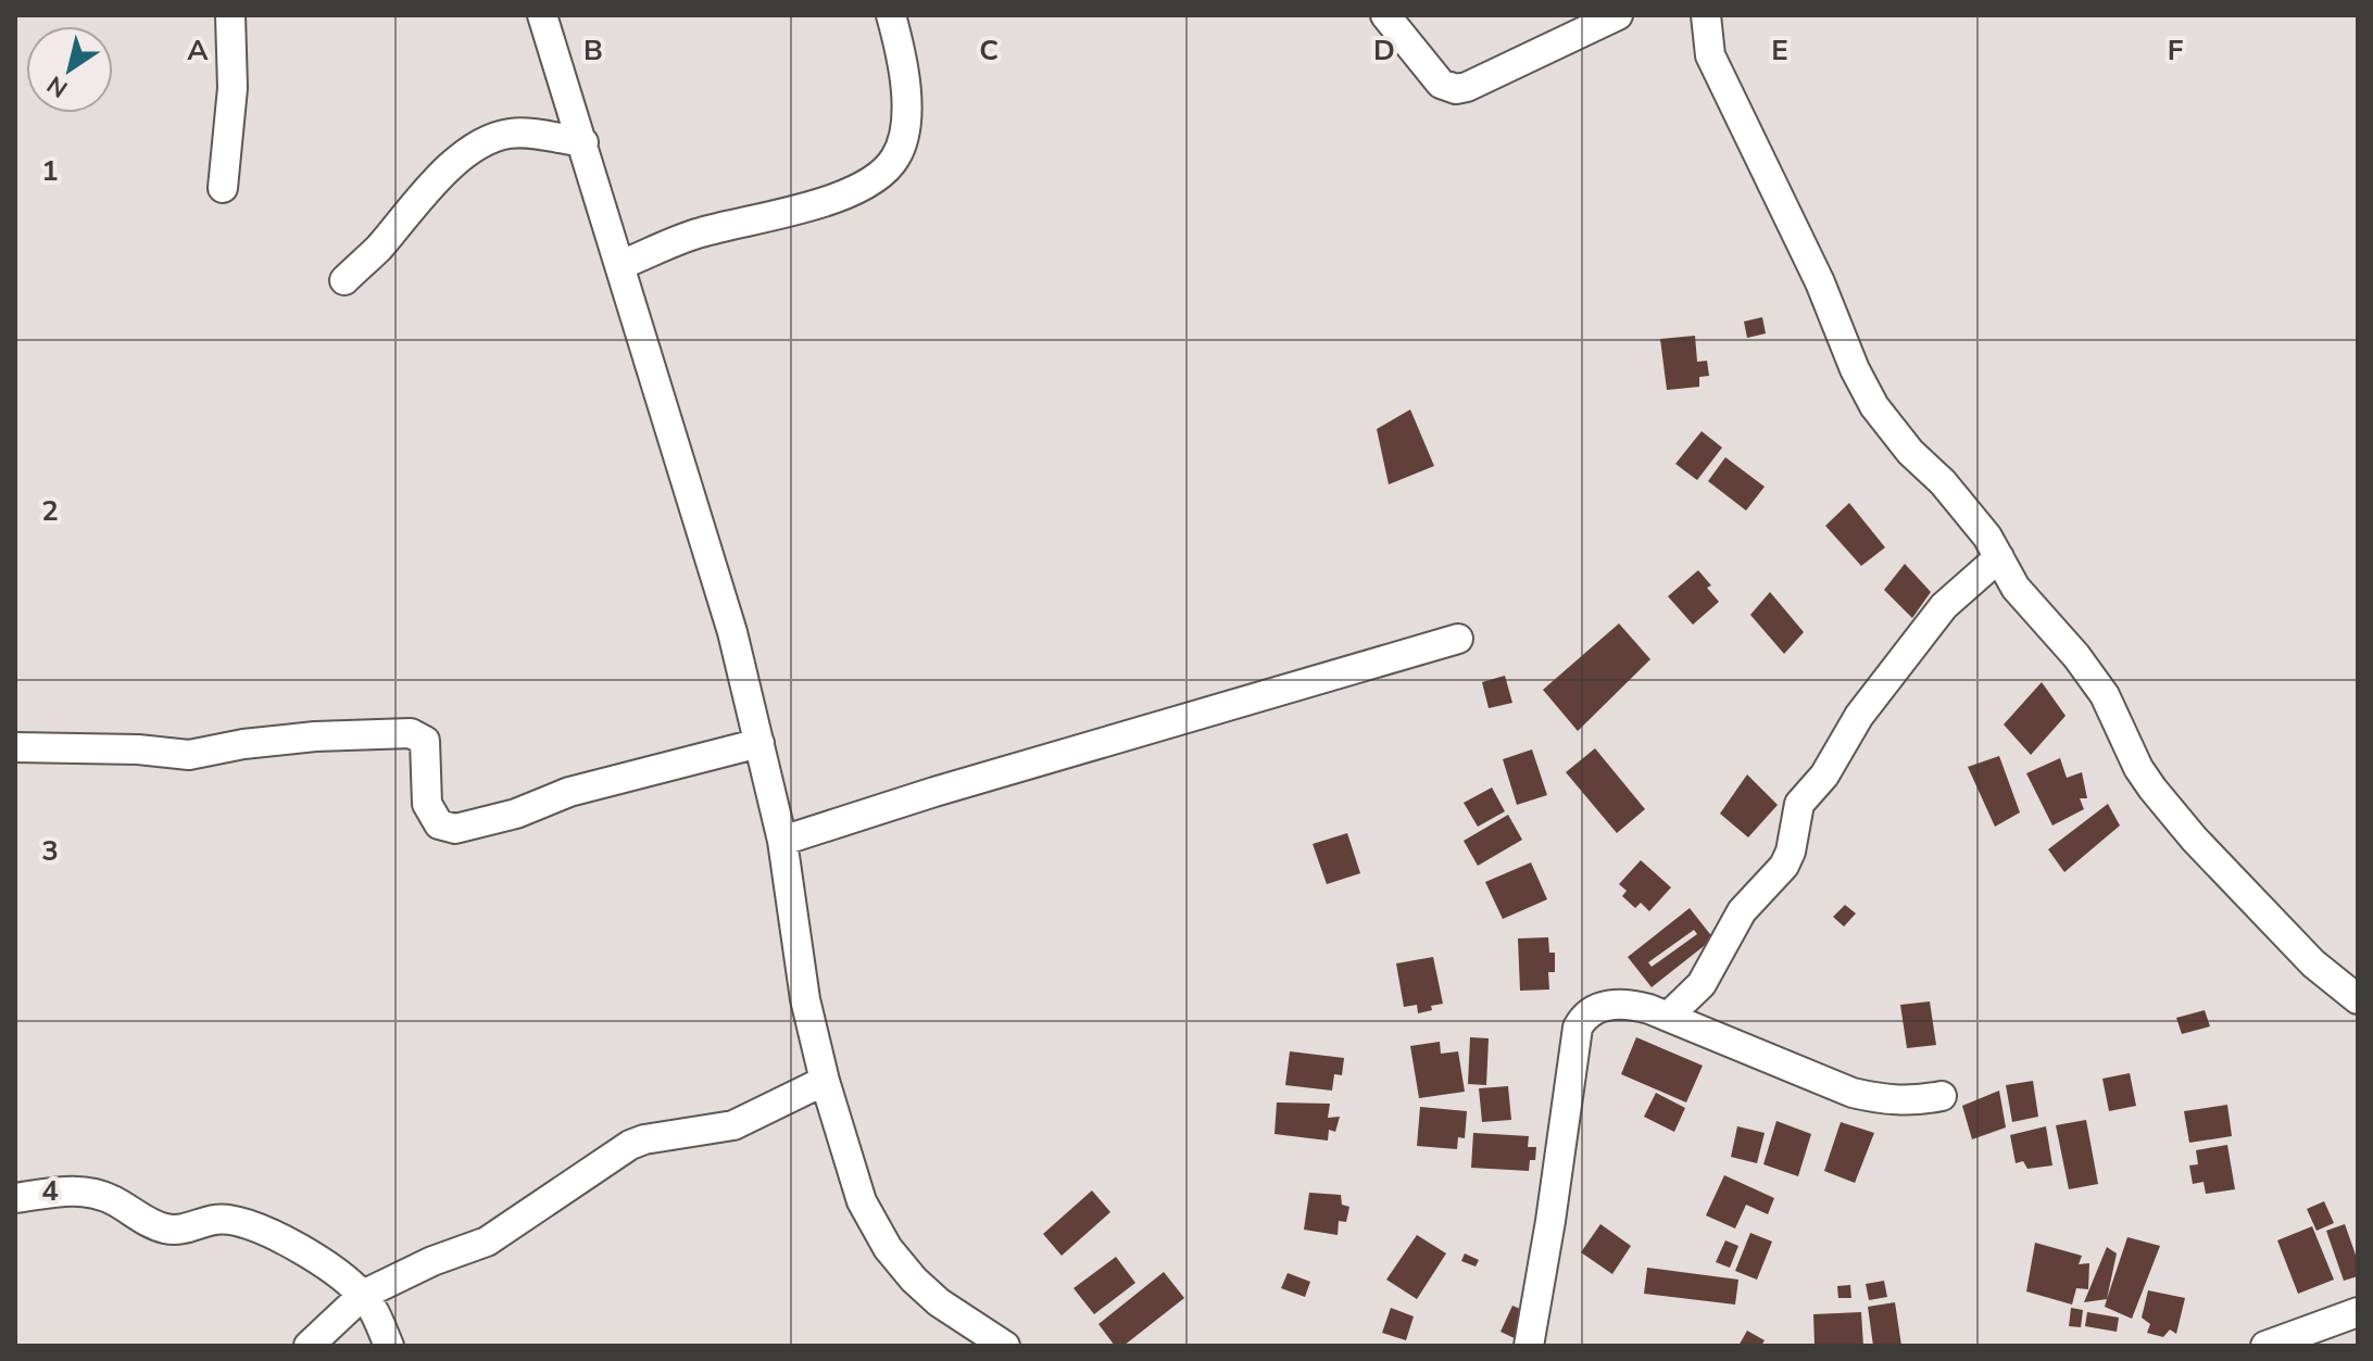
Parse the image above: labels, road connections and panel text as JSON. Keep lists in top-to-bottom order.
{
  "north": "bottom left",
  "grid": {
    "columns": [
      "A",
      "B",
      "C",
      "D",
      "E",
      "F"
    ],
    "rows": [
      "1",
      "2",
      "3",
      "4"
    ]
  }
}
